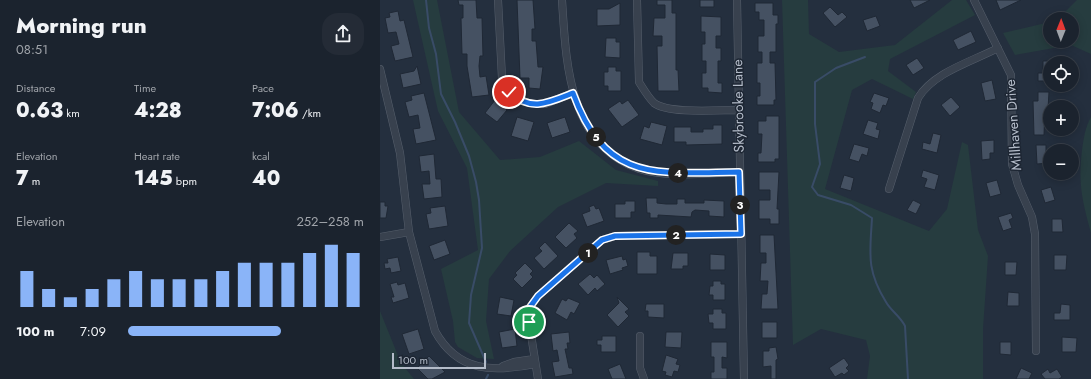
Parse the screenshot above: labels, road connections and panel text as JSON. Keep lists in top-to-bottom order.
{
  "streets": {
    "street": ["Skybrooke Lane", "Millhaven Drive"]
  },
  "scale_bar": "100 m",
  "north": "top",
  "page": {
    "heading": ["Morning run", "08:51"],
    "map_buttons": ["+", "−"],
    "stats": [
      ["Distance", "0.63 km"],
      ["Time", "4:28"],
      ["Pace", "7:06 /km"],
      ["Elevation", "7 m"],
      ["Heart rate", "145 bpm"],
      ["kcal", "40"]
    ],
    "pins": [
      "5",
      "4",
      "3",
      "2",
      "1"
    ],
    "chart": ["Elevation", "252–258 m"],
    "list": [
      {
        "name": "100 m",
        "note": "7:09"
      }
    ],
    "scale": "100 m"
  }
}
